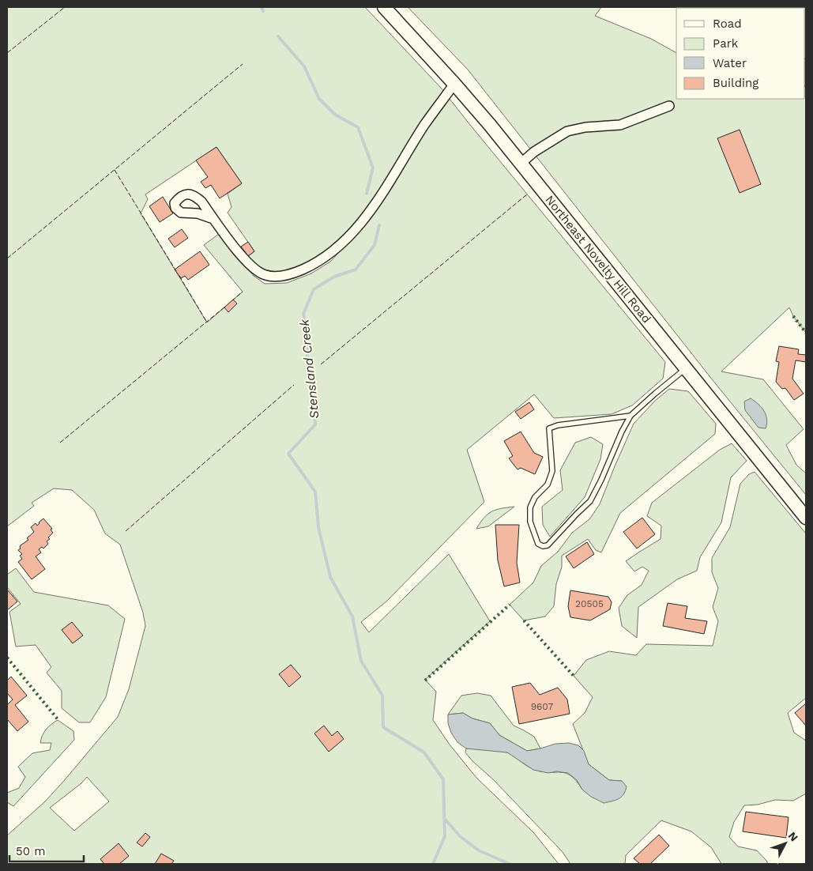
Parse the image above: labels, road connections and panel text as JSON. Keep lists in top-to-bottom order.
{
  "streets": {
    "main road": ["Northeast Novelty Hill Road"]
  },
  "water": ["Stensland Creek"],
  "house_numbers": ["20505", "9607"],
  "legend": [
    "Road",
    "Park",
    "Water",
    "Building"
  ],
  "scale_bar": "50 m",
  "north": "top right"
}
